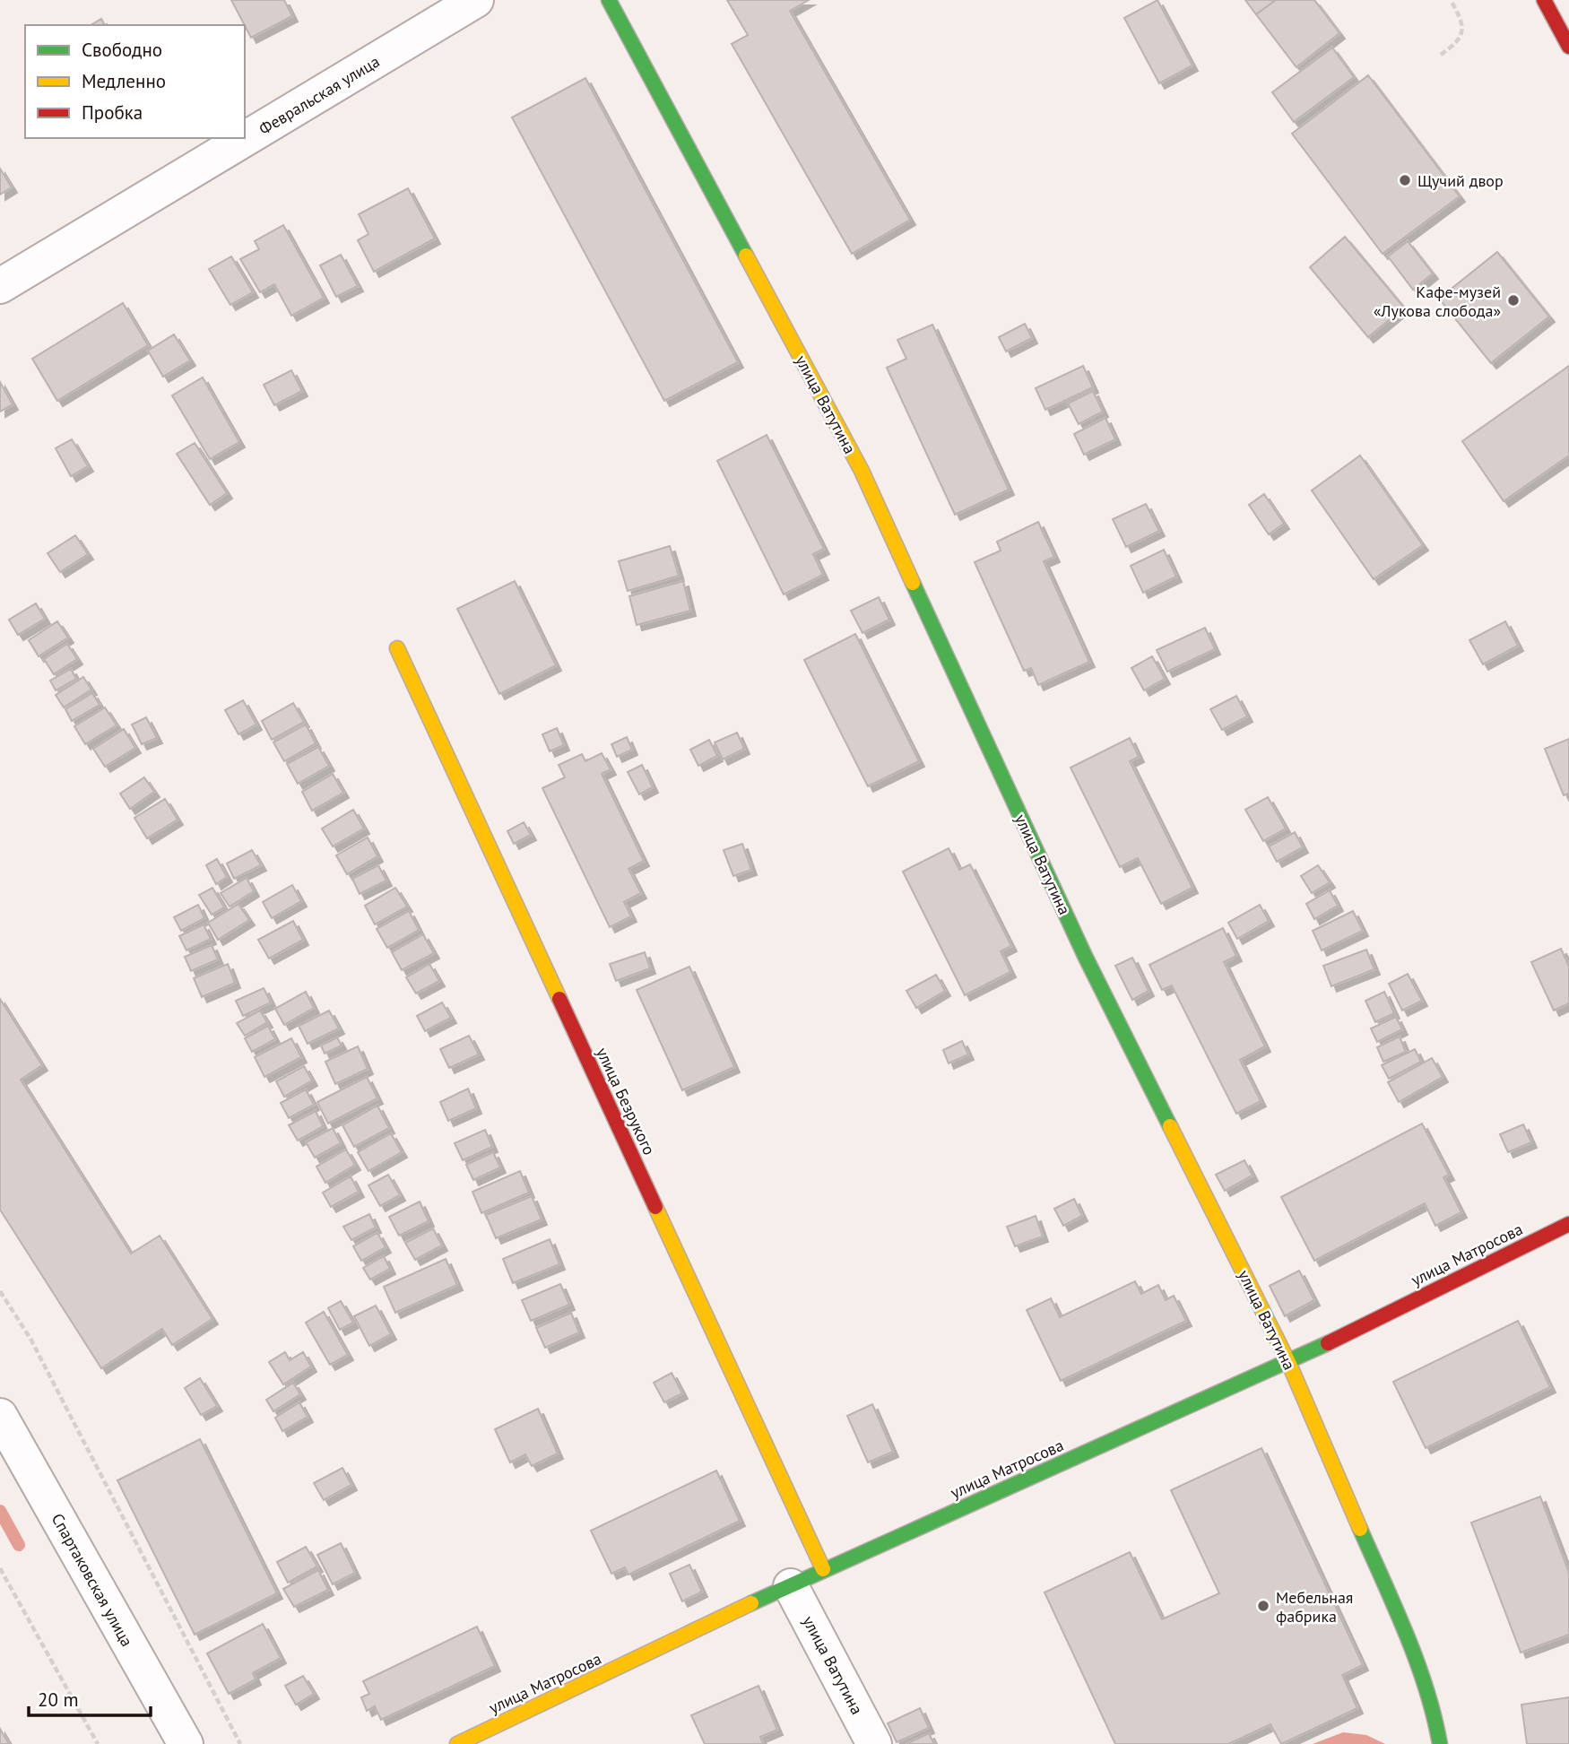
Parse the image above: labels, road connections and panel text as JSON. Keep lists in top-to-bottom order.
{
  "streets": {
    "main road": ["улица Ватутина", "улица Безрукого", "улица Матросова"],
    "street": ["Февральская улица", "Спартаковская улица"]
  },
  "crossings": [
    ["улица Ватутина", "улица Матросова"],
    ["улица Безрукого", "улица Матросова"]
  ],
  "places": ["Щучий двор", "Кафе-музей «Лукова слобода»", "Мебельная фабрика"],
  "legend": ["Свободно", "Медленно", "Пробка"],
  "scale_bar": "20 m"
}
